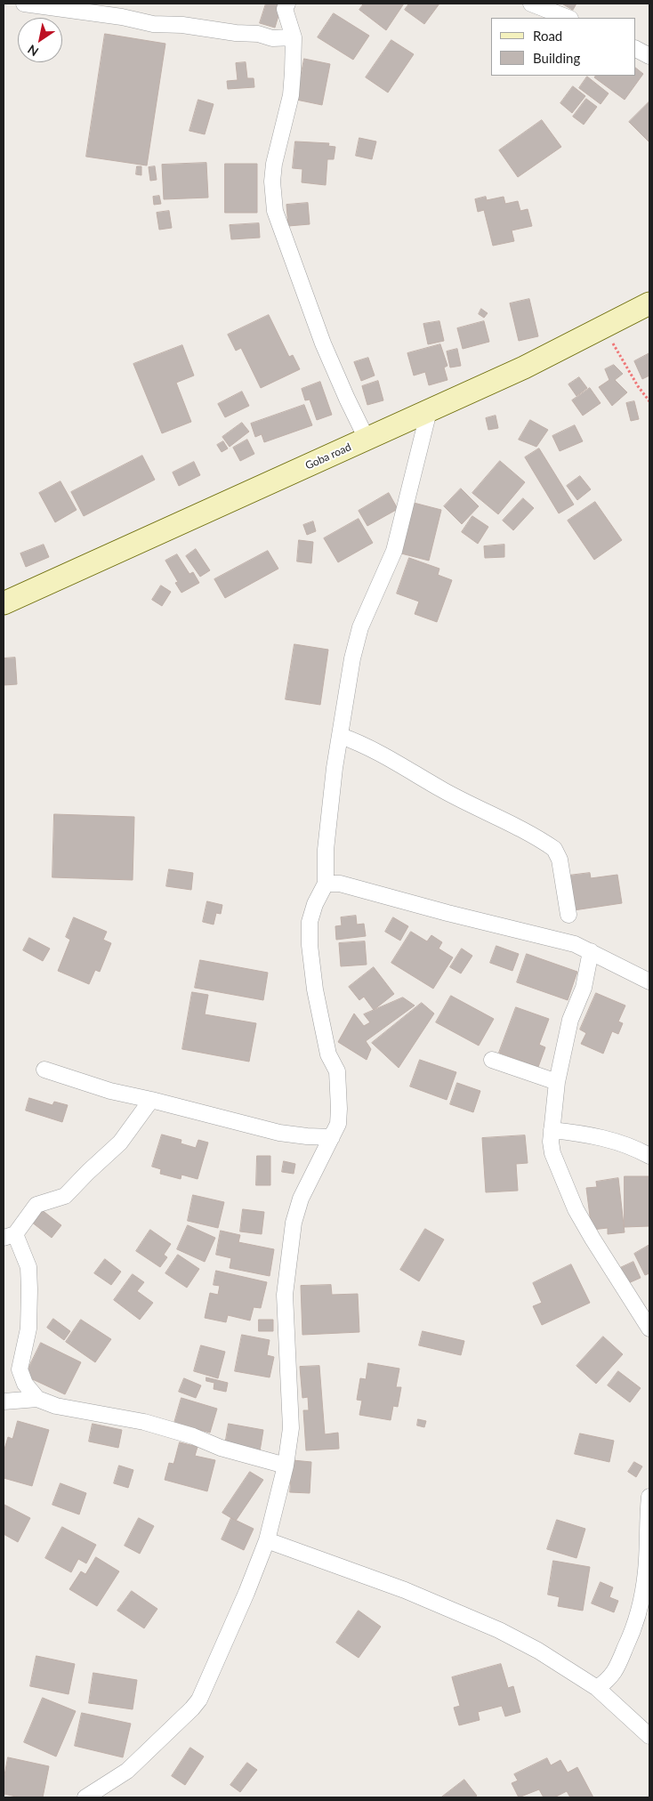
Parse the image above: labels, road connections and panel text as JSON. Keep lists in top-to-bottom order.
{
  "streets": {
    "main road": ["Goba road"]
  },
  "legend": ["Road", "Building"],
  "north": "bottom left"
}
